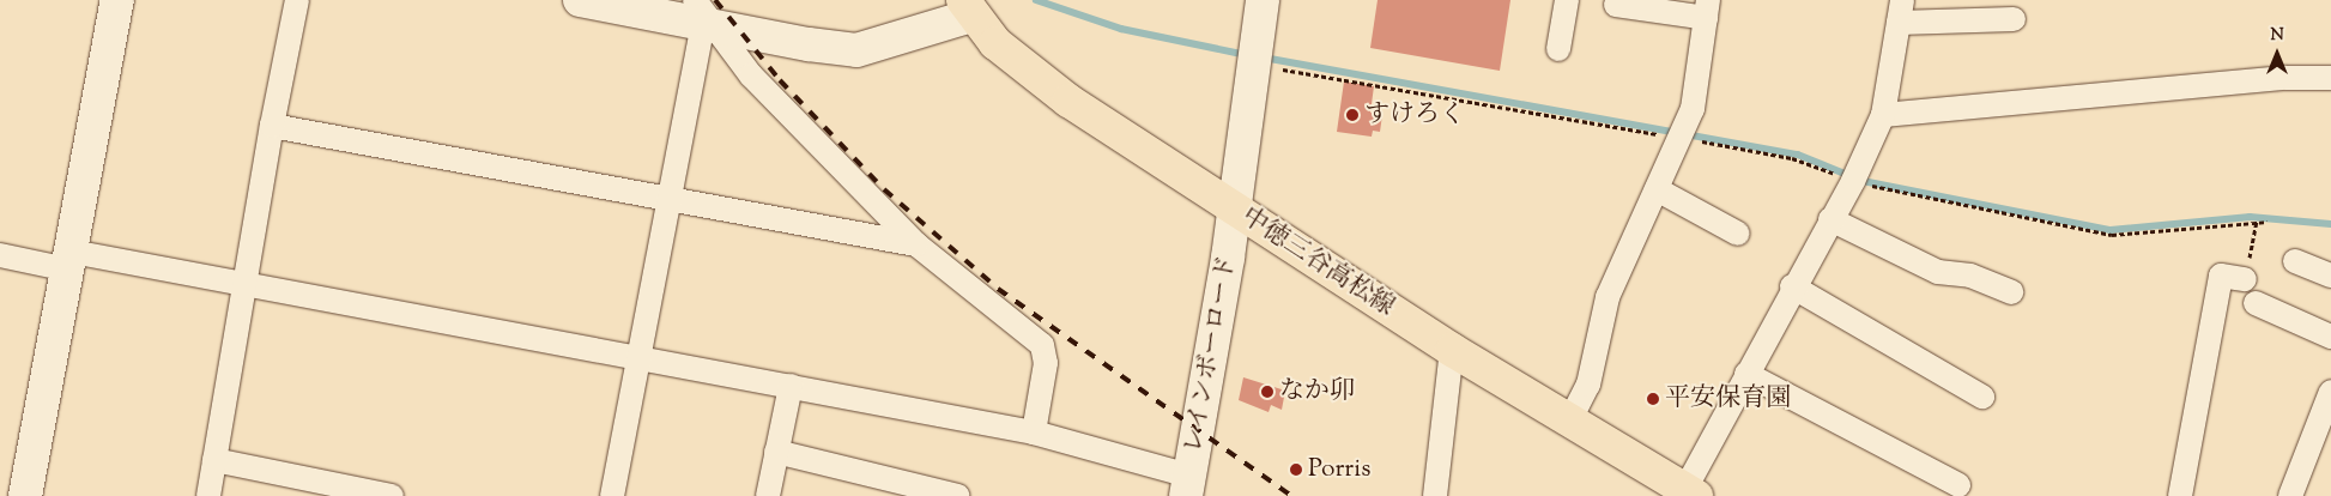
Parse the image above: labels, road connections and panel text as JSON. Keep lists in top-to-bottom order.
{
  "streets": {
    "main road": ["中徳三谷高松線"],
    "street": ["レインボーロード"]
  },
  "crossings": [
    ["中徳三谷高松線", "レインボーロード"]
  ],
  "places": [
    "すけろく",
    "なか卯",
    "平安保育園",
    "Porris"
  ],
  "north": "top"
}
